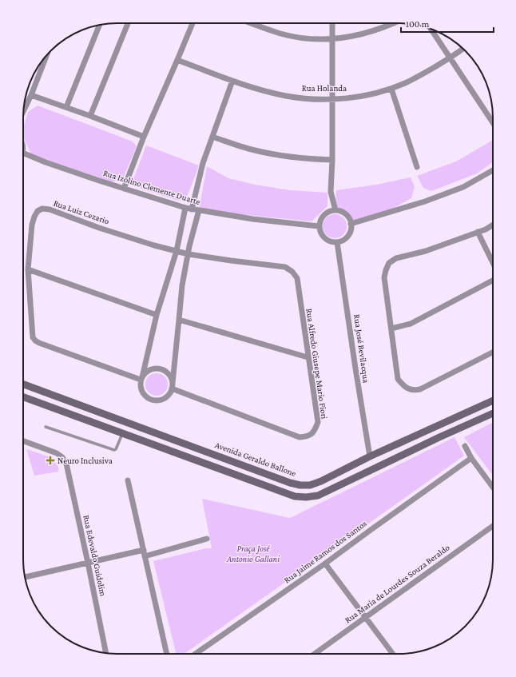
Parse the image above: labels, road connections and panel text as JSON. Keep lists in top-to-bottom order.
{
  "streets": {
    "street": [
      "Rua Holanda",
      "Rua Izolino Clemente Duarte",
      "Rua Luiz Cezario",
      "Rua José Bevilacqua",
      "Rua Alfredo Giusepe Mario Fiori",
      "Avenida Geraldo Ballone",
      "Rua Jaime Ramos dos Santos",
      "Rua Edevaldo Guidolim",
      "Rua Maria de Lourdes Souza Beraldo"
    ]
  },
  "crossings": [
    ["Rua Izolino Clemente Duarte", "Rua José Bevilacqua"],
    ["Rua Luiz Cezario", "Rua Alfredo Giusepe Mario Fiori"],
    ["Rua José Bevilacqua", "Avenida Geraldo Ballone"]
  ],
  "parks": ["Praça José Antonio Gallani"],
  "places": {
    "health": ["Neuro Inclusiva"]
  },
  "scale_bar": "100 m"
}
